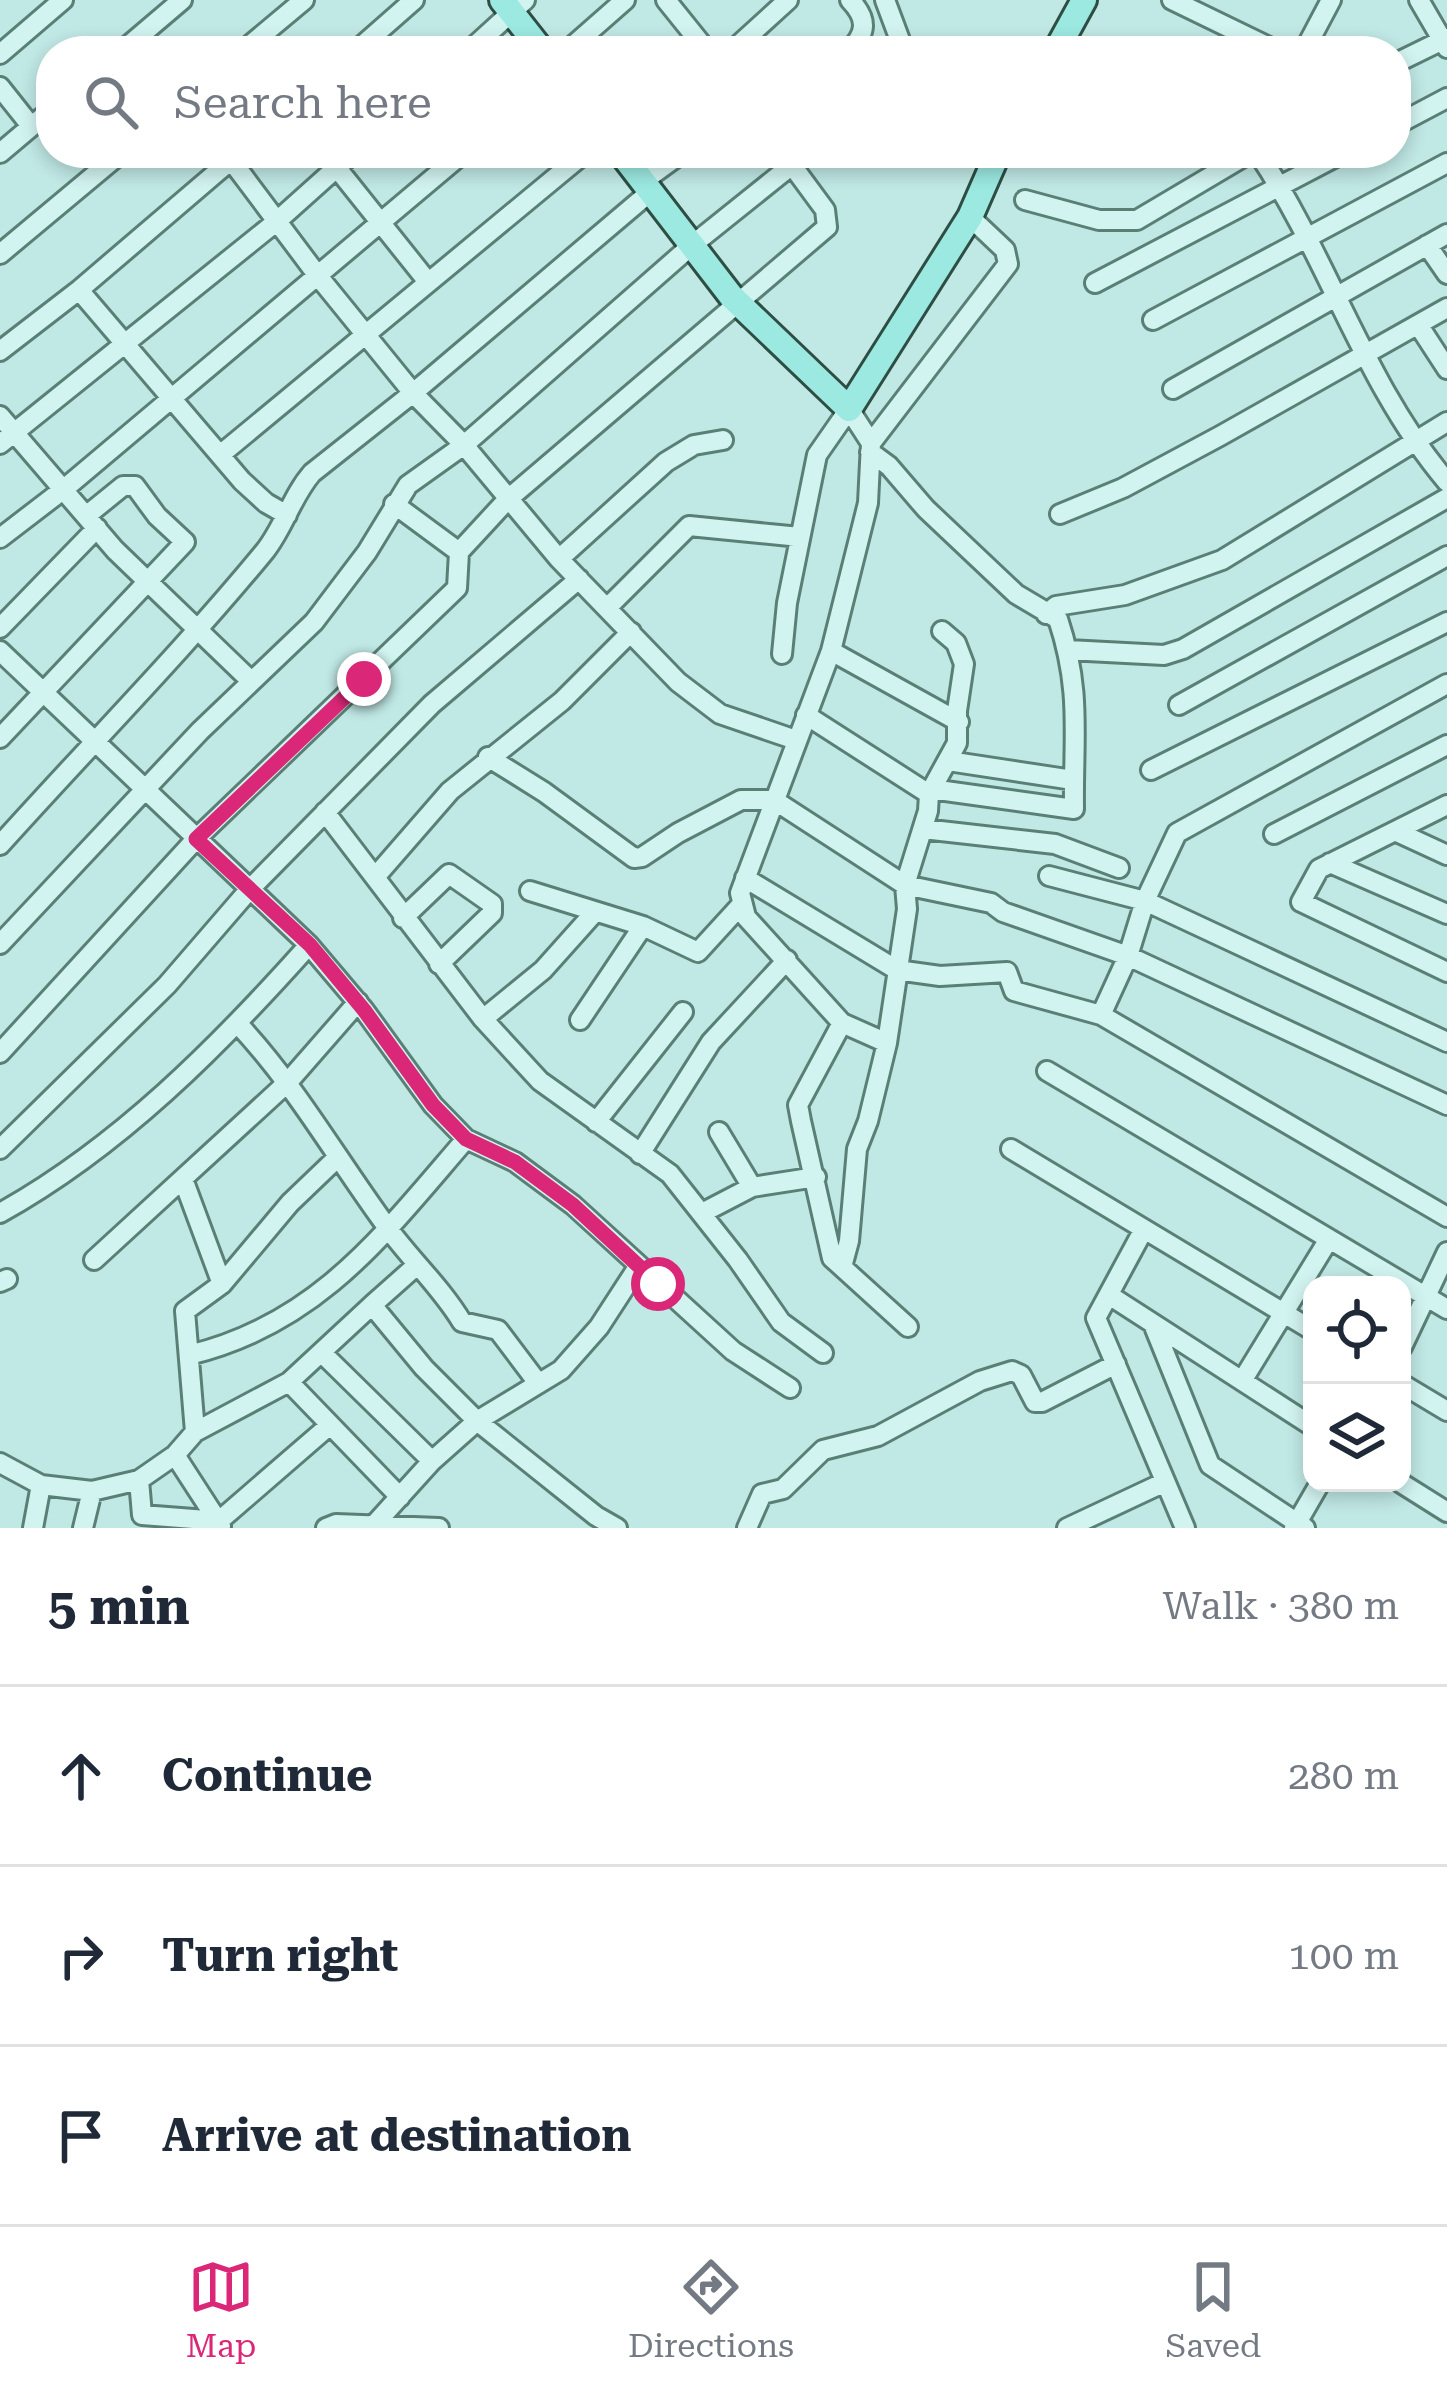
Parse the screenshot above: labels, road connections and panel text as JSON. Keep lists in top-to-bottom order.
{
  "page": {
    "search": "Search here",
    "heading": ["5 min", "Walk · 380 m"],
    "list": [
      ["Continue", "280 m"],
      ["Turn right", "100 m"],
      "Arrive at destination"
    ],
    "nav": ["Map", "Directions", "Saved"]
  }
}
